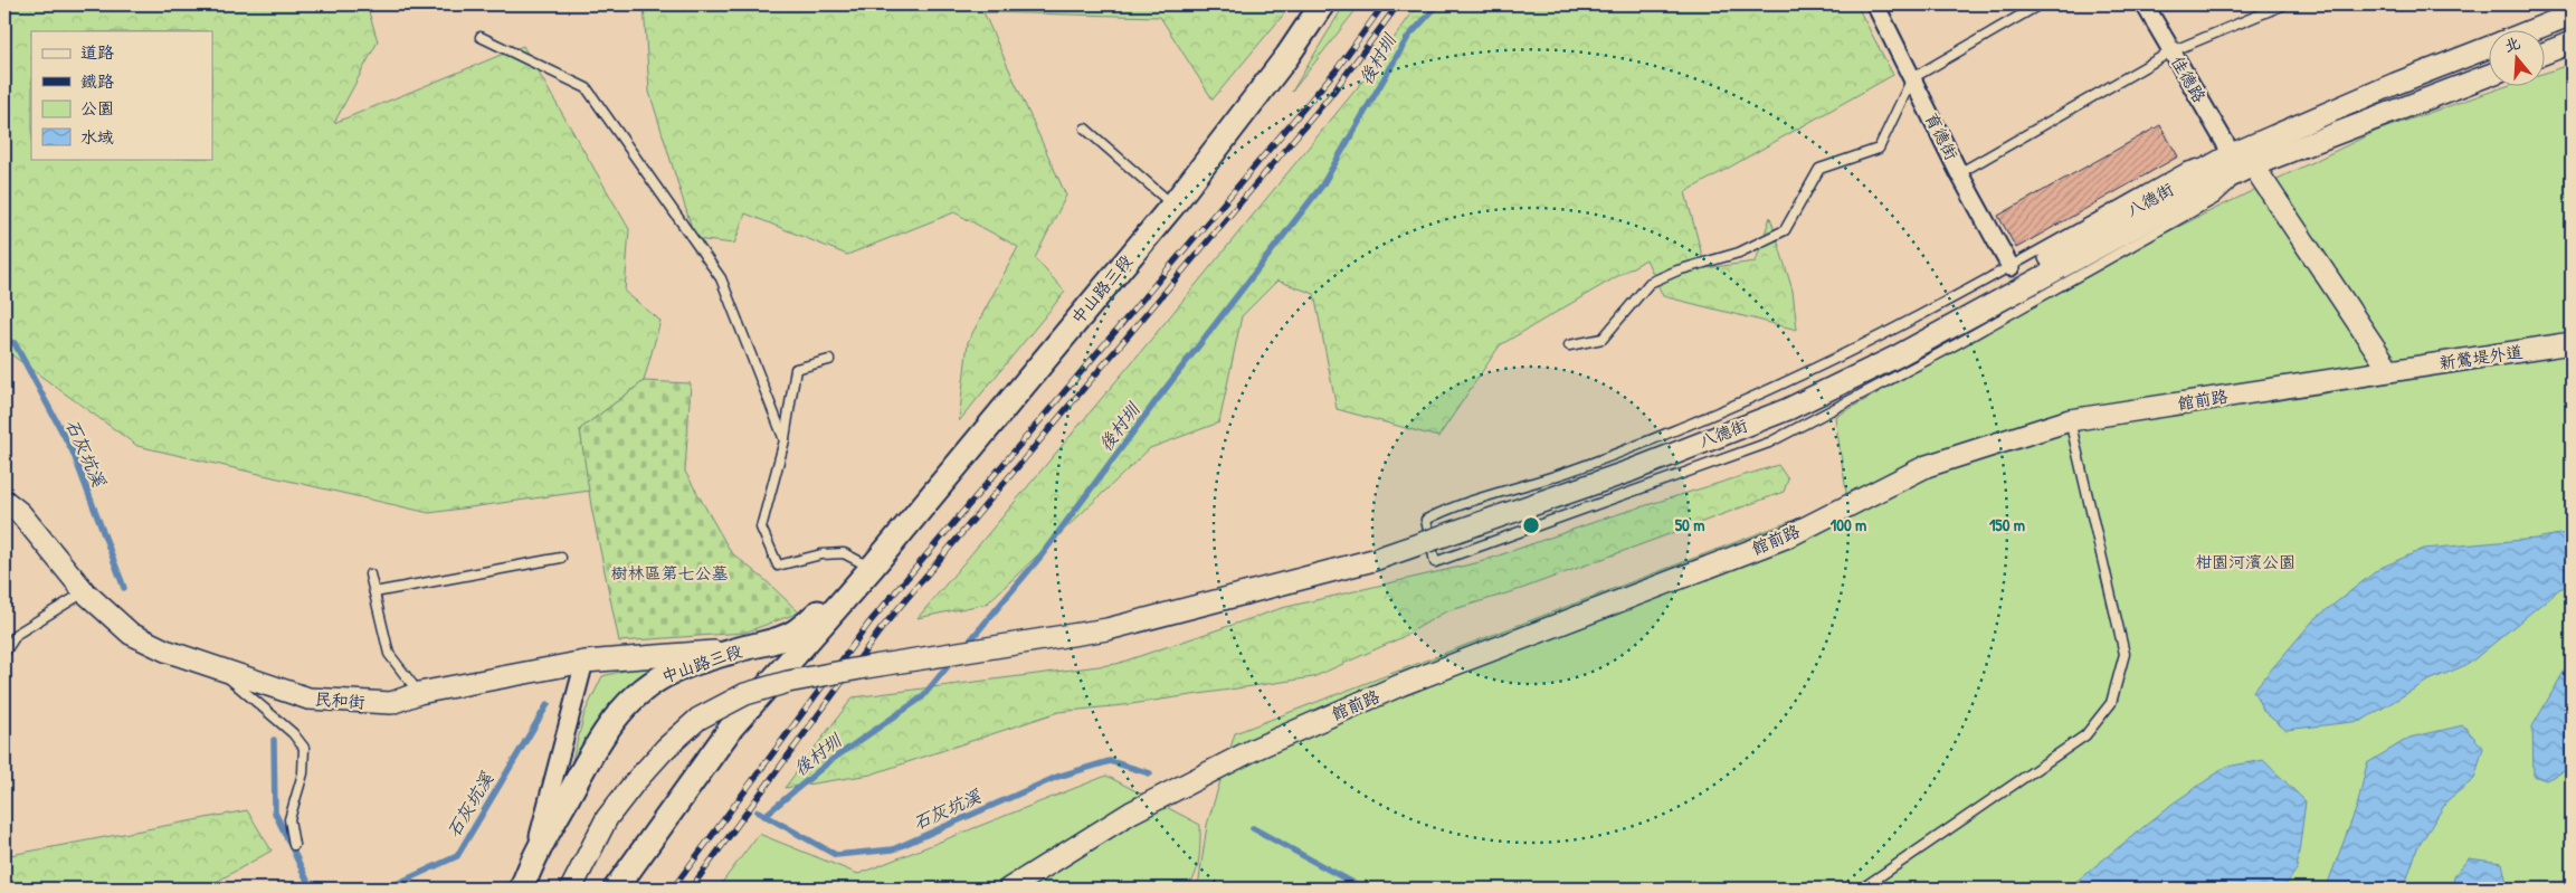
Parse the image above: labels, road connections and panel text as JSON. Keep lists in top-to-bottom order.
{
  "streets": {
    "main road": ["中山路三段"],
    "street": [
      "佳德路",
      "育德街",
      "八德街",
      "新鶯堤外道",
      "館前路",
      "民和街"
    ]
  },
  "crossings": [
    ["佳德路", "八德街"],
    ["中山路三段", "民和街"],
    ["新鶯堤外道", "館前路"]
  ],
  "water": ["後村圳", "石灰坑溪"],
  "parks": ["柑園河濱公園", "樹林區第七公墓"],
  "legend": [
    "道路",
    "鐵路",
    "公園",
    "水域"
  ],
  "north": "top",
  "rings": ["50 m", "100 m", "150 m"]
}
